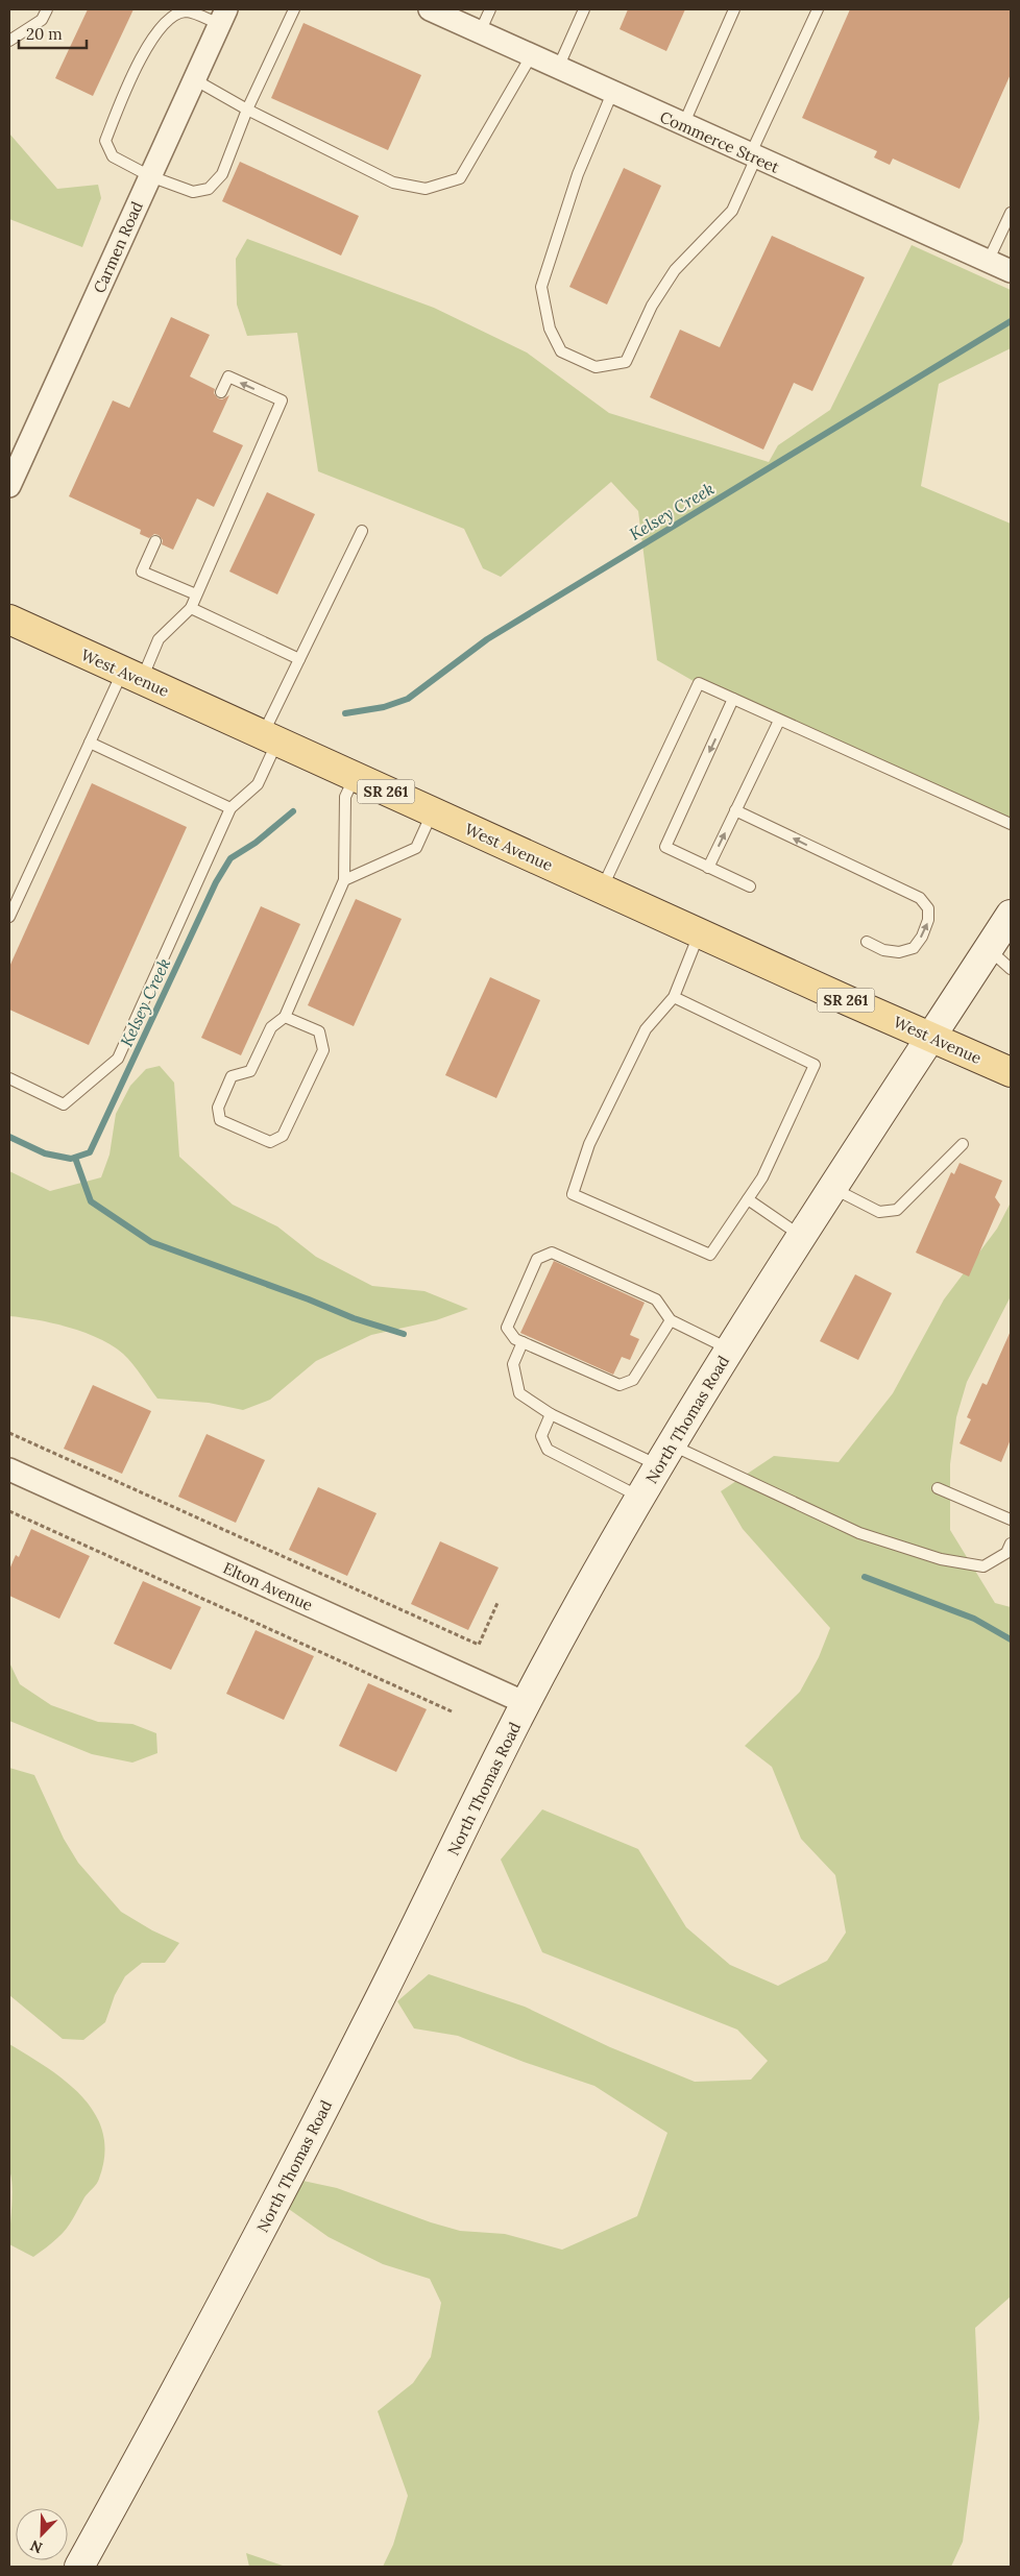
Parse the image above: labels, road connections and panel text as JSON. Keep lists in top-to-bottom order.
{
  "streets": {
    "main road": ["West Avenue", "SR 261"],
    "street": [
      "Commerce Street",
      "Carmen Road",
      "North Thomas Road",
      "Elton Avenue"
    ]
  },
  "crossings": [
    ["West Avenue", "North Thomas Road"],
    ["North Thomas Road", "Elton Avenue"]
  ],
  "water": ["Kelsey Creek"],
  "scale_bar": "20 m",
  "north": "bottom left"
}
